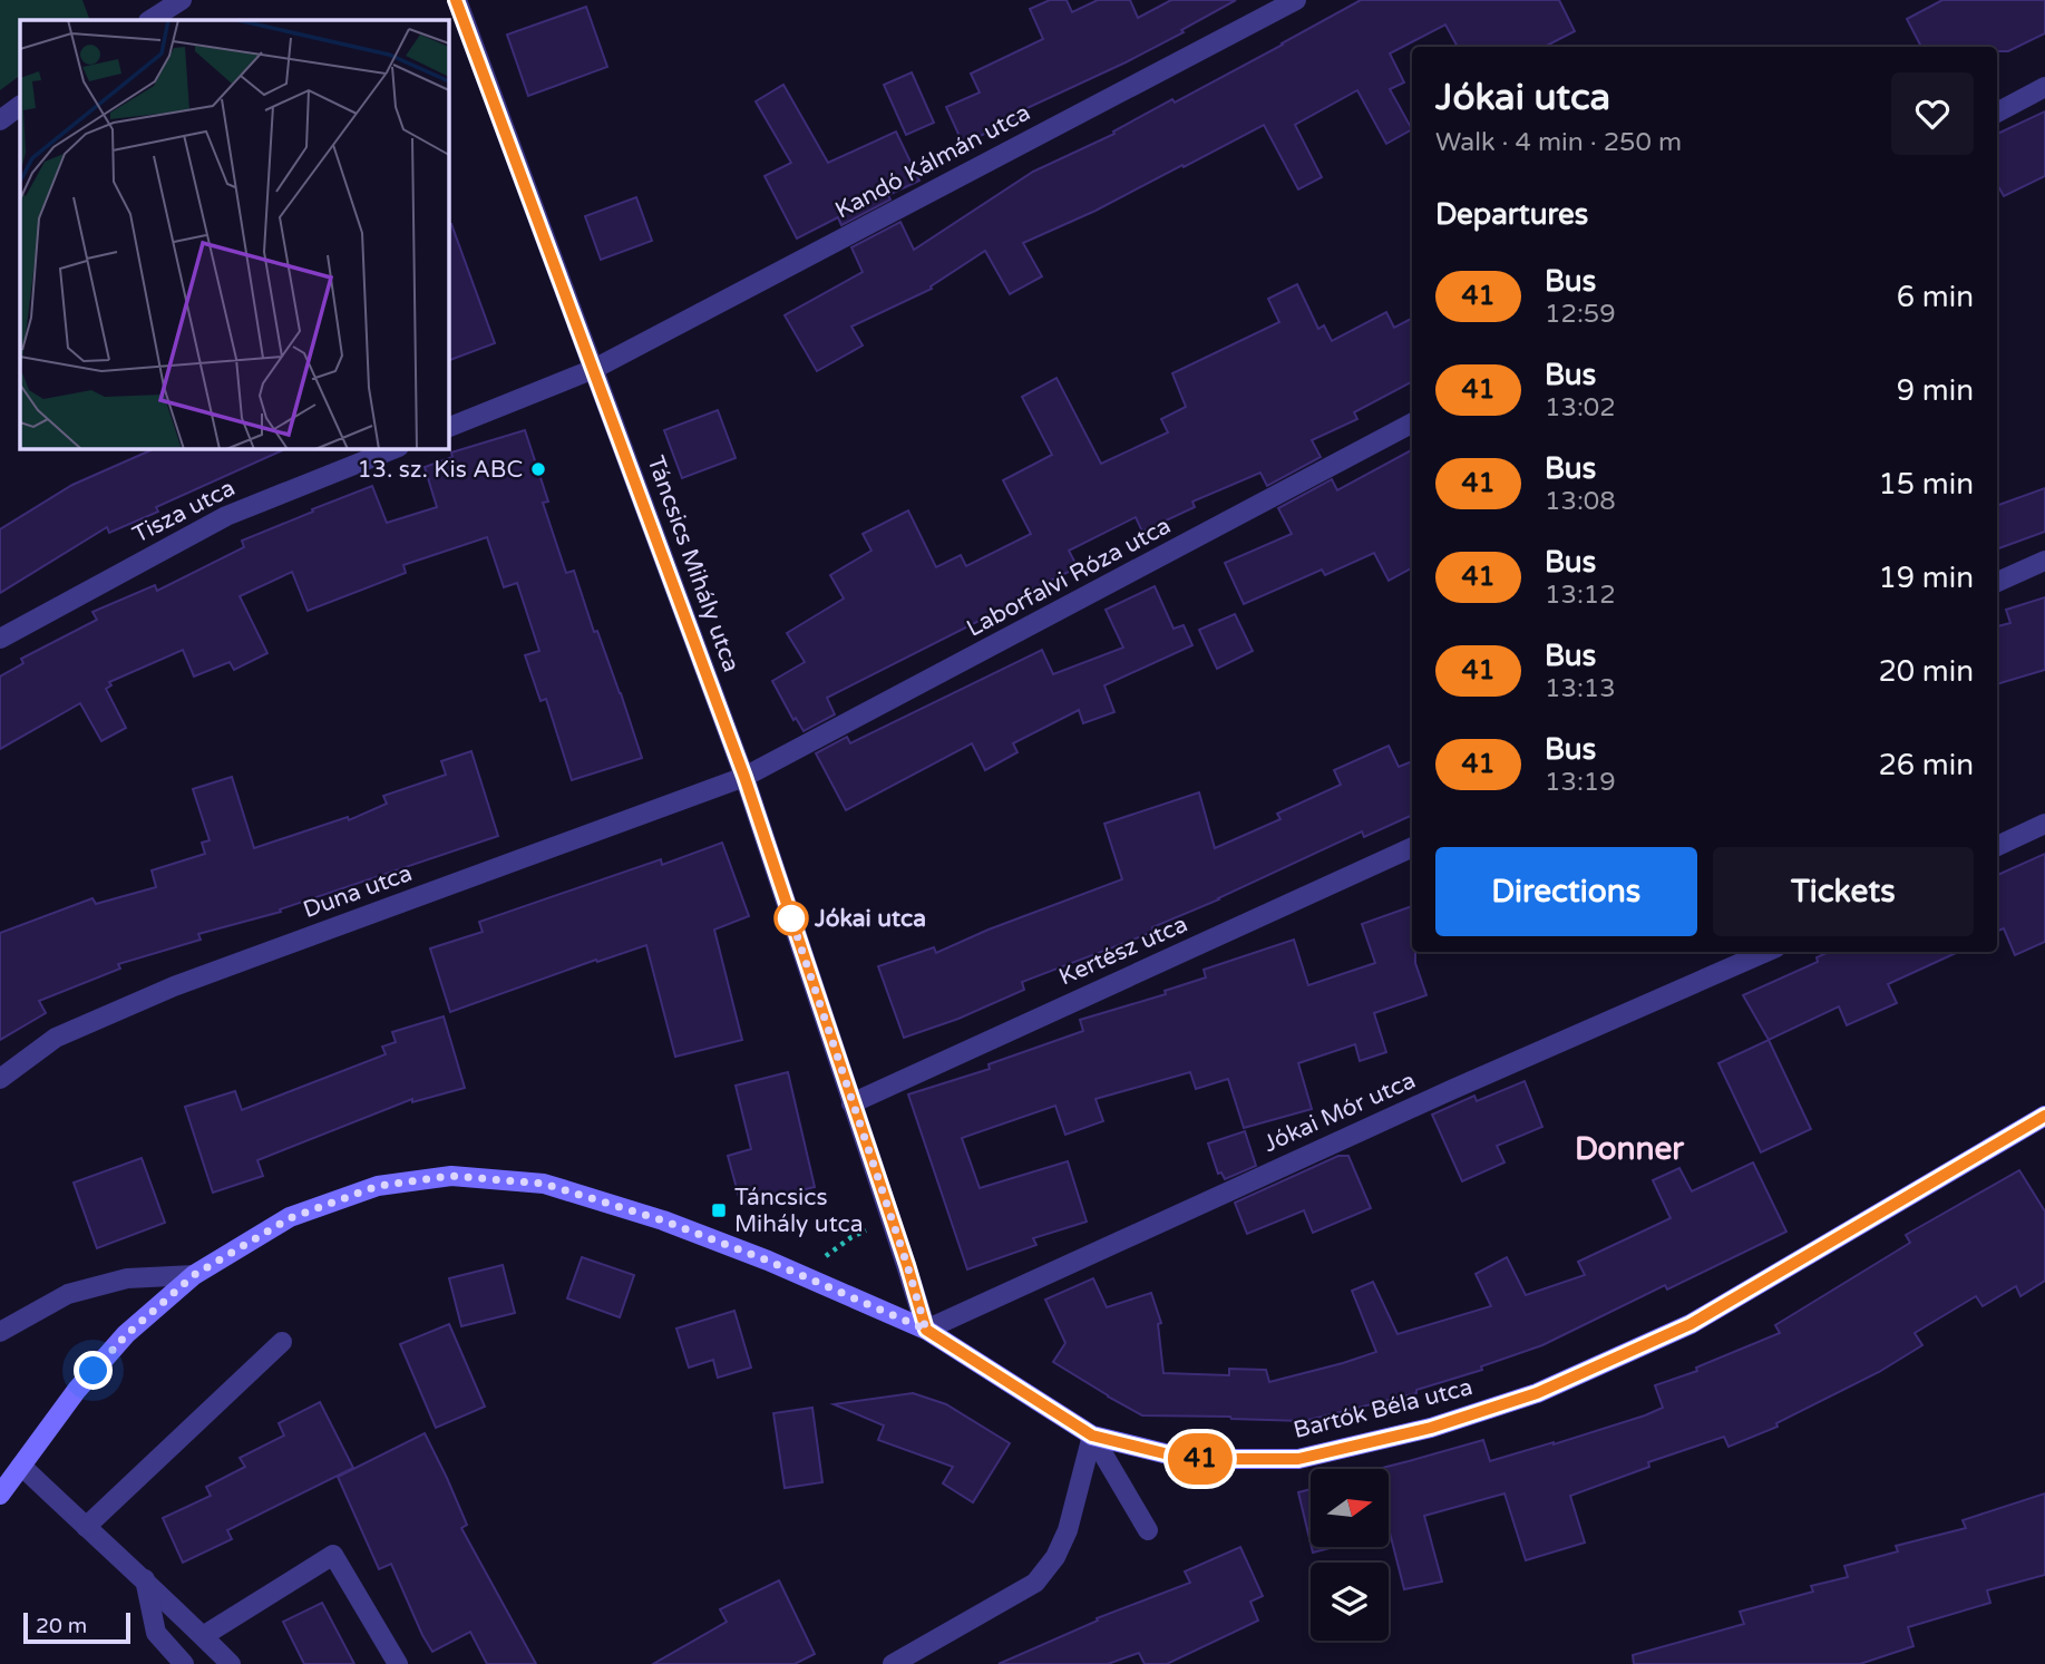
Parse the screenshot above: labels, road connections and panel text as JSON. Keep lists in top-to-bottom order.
{
  "streets": {
    "street": [
      "Kandó Kálmán utca",
      "Tisza utca",
      "Táncsics Mihály utca",
      "Laborfalvi Róza utca",
      "Duna utca",
      "Kertész utca",
      "Jókai Mór utca",
      "Bartók Béla utca"
    ]
  },
  "crossings": [
    ["Kandó Kálmán utca", "Táncsics Mihály utca"],
    ["Táncsics Mihály utca", "Laborfalvi Róza utca"],
    ["Táncsics Mihály utca", "Duna utca"],
    ["Táncsics Mihály utca", "Kertész utca"],
    ["Táncsics Mihály utca", "Jókai Mór utca"],
    ["Táncsics Mihály utca", "Bartók Béla utca"],
    ["Laborfalvi Róza utca", "Duna utca"],
    ["Jókai Mór utca", "Bartók Béla utca"]
  ],
  "districts": ["Donner"],
  "places": {
    "other": ["13. sz. Kis ABC", "Jókai utca"],
    "transit": ["Táncsics Mihály utca"]
  },
  "lines": ["bus line 41"],
  "scale_bar": "20 m",
  "north": "right",
  "page": {
    "on_map": "41",
    "heading": [
      ["Jókai utca", "Walk · 4 min · 250 m"],
      "Departures"
    ],
    "list": [
      {
        "mark": "41",
        "name": "Bus",
        "note": "12:59",
        "value": "6 min"
      },
      {
        "mark": "41",
        "name": "Bus",
        "note": "13:02",
        "value": "9 min"
      },
      {
        "mark": "41",
        "name": "Bus",
        "note": "13:08",
        "value": "15 min"
      },
      {
        "mark": "41",
        "name": "Bus",
        "note": "13:12",
        "value": "19 min"
      },
      {
        "mark": "41",
        "name": "Bus",
        "note": "13:13",
        "value": "20 min"
      },
      {
        "mark": "41",
        "name": "Bus",
        "note": "13:19",
        "value": "26 min"
      }
    ],
    "buttons": ["Directions", "Tickets"],
    "scale": "20 m"
  }
}
